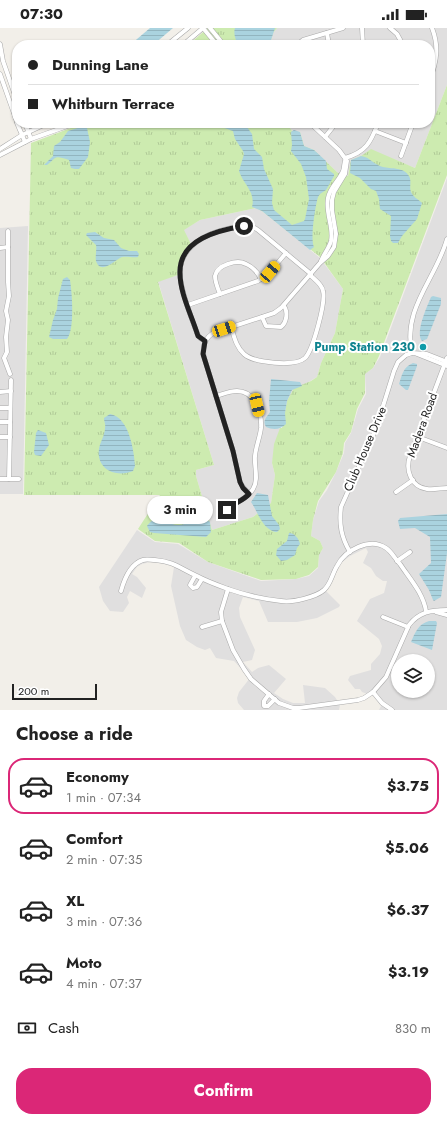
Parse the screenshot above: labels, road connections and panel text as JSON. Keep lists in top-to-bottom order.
{
  "streets": {
    "street": ["Madera Road", "Club House Drive"]
  },
  "places": ["Pump Station 230"],
  "scale_bar": "200 m",
  "page": {
    "status": "07:30",
    "banner": ["Dunning Lane", "Whitburn Terrace"],
    "bubble": "3 min",
    "scale": "200 m",
    "heading": "Choose a ride",
    "list": [
      {
        "name": "Economy",
        "note": "1 min · 07:34",
        "value": "$3.75"
      },
      {
        "name": "Comfort",
        "note": "2 min · 07:35",
        "value": "$5.06"
      },
      {
        "name": "XL",
        "note": "3 min · 07:36",
        "value": "$6.37"
      },
      {
        "name": "Moto",
        "note": "4 min · 07:37",
        "value": "$3.19"
      }
    ],
    "pay": ["Cash", "830 m"],
    "buttons": "Confirm"
  }
}
